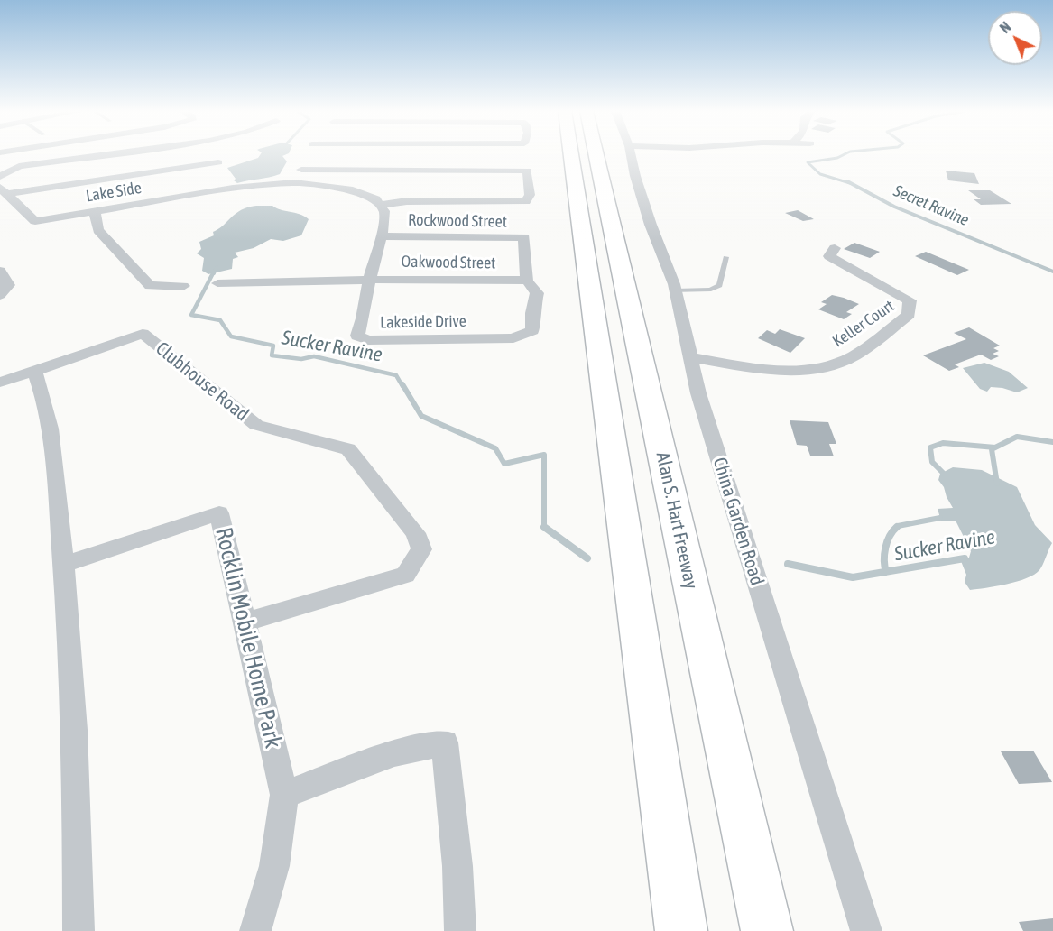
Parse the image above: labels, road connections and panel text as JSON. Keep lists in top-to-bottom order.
{
  "streets": {
    "highway": ["Alan S. Hart Freeway"],
    "street": [
      "Lake Side",
      "Rockwood Street",
      "Oakwood Street",
      "Lakeside Drive",
      "Keller Court",
      "Clubhouse Road",
      "China Garden Road",
      "Rocklin Mobile Home Park"
    ]
  },
  "crossings": [
    ["Rockwood Street", "Oakwood Street"],
    ["Rockwood Street", "Lakeside Drive"],
    ["Oakwood Street", "Lakeside Drive"],
    ["Keller Court", "China Garden Road"],
    ["Clubhouse Road", "Rocklin Mobile Home Park"]
  ],
  "water": ["Secret Ravine", "Sucker Ravine"],
  "north": "top left"
}
